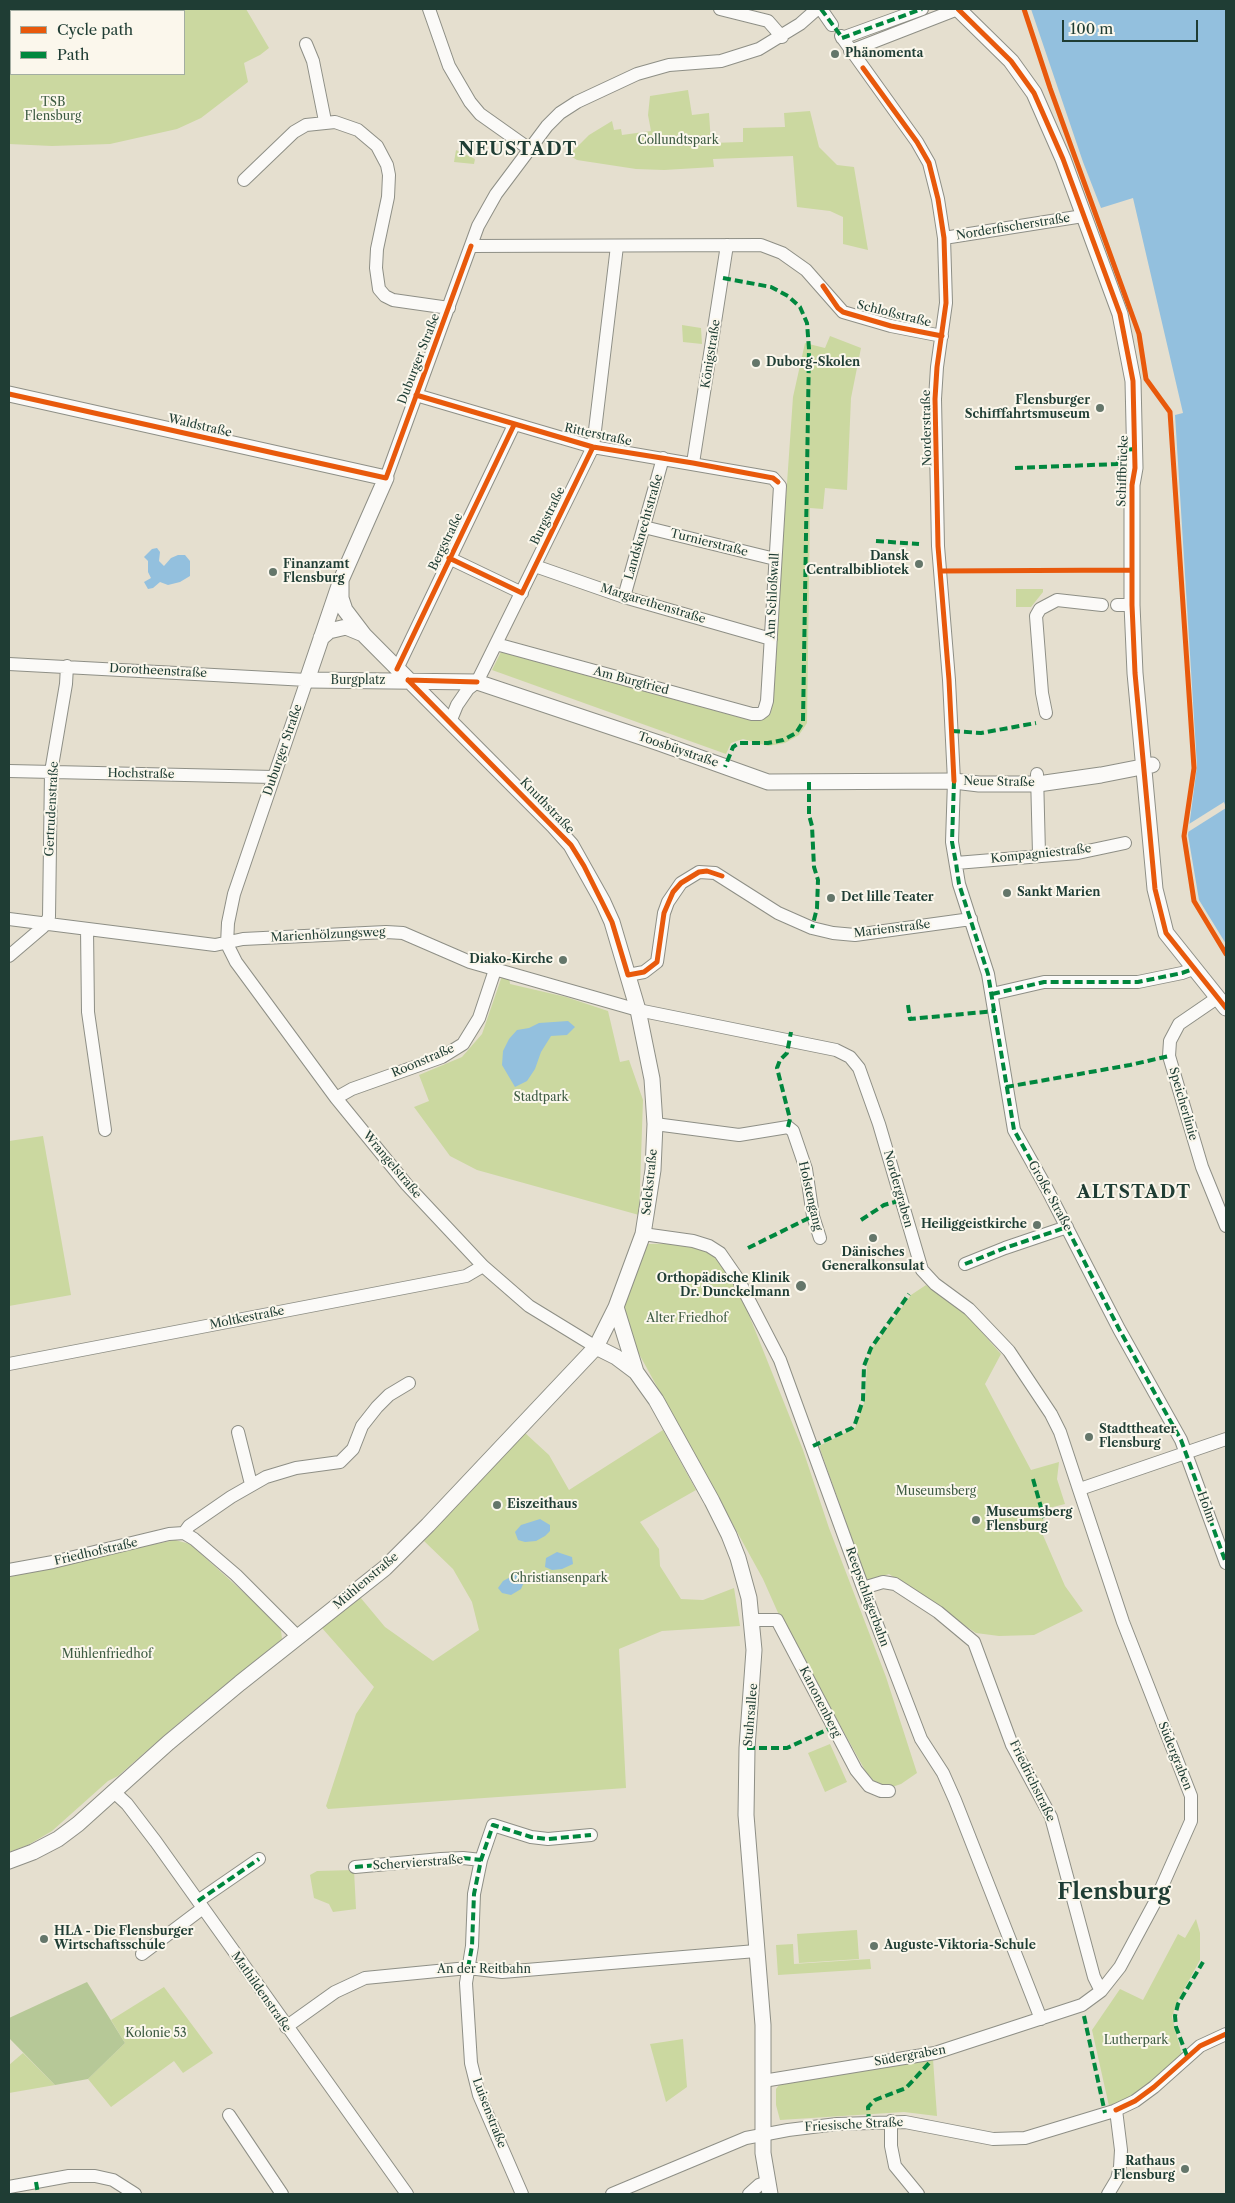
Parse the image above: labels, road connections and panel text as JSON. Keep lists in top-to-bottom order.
{
  "streets": {
    "main road": [
      "Duburger Straße",
      "Waldstraße",
      "Schiffbrücke",
      "Burgplatz",
      "Toosbüystraße",
      "Neue Straße",
      "Knuthstraße",
      "Selckstraße",
      "Mühlenstraße",
      "Stuhrsallee"
    ],
    "street": [
      "Norderfischerstraße",
      "Schloßstraße",
      "Königstraße",
      "Norderstraße",
      "Ritterstraße",
      "Burgstraße",
      "Landsknechtstraße",
      "Bergstraße",
      "Turnierstraße",
      "Am Schloßwall",
      "Margarethenstraße",
      "Dorotheenstraße",
      "Am Burgfried",
      "Hochstraße",
      "Gertrudenstraße",
      "Kompagniestraße",
      "Marienstraße",
      "Marienhölzungsweg",
      "Roonstraße",
      "Speicherlinie",
      "Wrangelstraße",
      "Nordergraben",
      "Holstengang",
      "Große Straße",
      "Moltkestraße",
      "Holm",
      "Friedhofstraße",
      "Reepschlägerbahn",
      "Kanonenberg",
      "Südergraben",
      "Friedrichstraße",
      "Schervierstraße",
      "An der Reitbahn",
      "Mathildenstraße",
      "Luisenstraße",
      "Friesische Straße"
    ]
  },
  "crossings": [
    ["Norderfischerstraße", "Norderstraße"],
    ["Norderfischerstraße", "Schiffbrücke"],
    ["Schloßstraße", "Königstraße"],
    ["Schloßstraße", "Duburger Straße"],
    ["Schloßstraße", "Norderstraße"],
    ["Schloßstraße", "Burgstraße"],
    ["Königstraße", "Ritterstraße"],
    ["Duburger Straße", "Waldstraße"],
    ["Duburger Straße", "Ritterstraße"],
    ["Duburger Straße", "Dorotheenstraße"],
    ["Duburger Straße", "Burgplatz"],
    ["Duburger Straße", "Hochstraße"],
    ["Duburger Straße", "Knuthstraße"],
    ["Duburger Straße", "Marienhölzungsweg"],
    ["Duburger Straße", "Wrangelstraße"],
    ["Norderstraße", "Toosbüystraße"],
    ["Norderstraße", "Neue Straße"],
    ["Norderstraße", "Kompagniestraße"],
    ["Norderstraße", "Marienstraße"],
    ["Norderstraße", "Große Straße"],
    ["Ritterstraße", "Burgstraße"],
    ["Ritterstraße", "Landsknechtstraße"],
    ["Ritterstraße", "Bergstraße"],
    ["Ritterstraße", "Am Schloßwall"],
    ["Schiffbrücke", "Neue Straße"],
    ["Schiffbrücke", "Speicherlinie"],
    ["Burgstraße", "Margarethenstraße"],
    ["Burgstraße", "Am Burgfried"],
    ["Burgstraße", "Toosbüystraße"],
    ["Landsknechtstraße", "Turnierstraße"],
    ["Landsknechtstraße", "Margarethenstraße"],
    ["Bergstraße", "Knuthstraße"],
    ["Turnierstraße", "Am Schloßwall"],
    ["Am Schloßwall", "Margarethenstraße"],
    ["Am Schloßwall", "Am Burgfried"],
    ["Dorotheenstraße", "Burgplatz"],
    ["Dorotheenstraße", "Gertrudenstraße"],
    ["Burgplatz", "Toosbüystraße"],
    ["Burgplatz", "Knuthstraße"],
    ["Toosbüystraße", "Neue Straße"],
    ["Toosbüystraße", "Knuthstraße"],
    ["Hochstraße", "Gertrudenstraße"],
    ["Knuthstraße", "Marienstraße"],
    ["Knuthstraße", "Marienhölzungsweg"],
    ["Knuthstraße", "Selckstraße"],
    ["Knuthstraße", "Nordergraben"],
    ["Gertrudenstraße", "Marienhölzungsweg"],
    ["Marienstraße", "Große Straße"],
    ["Marienhölzungsweg", "Roonstraße"],
    ["Marienhölzungsweg", "Wrangelstraße"],
    ["Marienhölzungsweg", "Selckstraße"],
    ["Marienhölzungsweg", "Nordergraben"],
    ["Roonstraße", "Wrangelstraße"],
    ["Wrangelstraße", "Selckstraße"],
    ["Wrangelstraße", "Moltkestraße"],
    ["Wrangelstraße", "Mühlenstraße"],
    ["Wrangelstraße", "Stuhrsallee"],
    ["Selckstraße", "Nordergraben"],
    ["Selckstraße", "Holstengang"],
    ["Selckstraße", "Mühlenstraße"],
    ["Selckstraße", "Reepschlägerbahn"],
    ["Selckstraße", "Stuhrsallee"],
    ["Nordergraben", "Südergraben"],
    ["Große Straße", "Holm"],
    ["Mühlenstraße", "Stuhrsallee"],
    ["Mühlenstraße", "Mathildenstraße"],
    ["Reepschlägerbahn", "Südergraben"],
    ["Reepschlägerbahn", "Friedrichstraße"],
    ["Kanonenberg", "Stuhrsallee"],
    ["Stuhrsallee", "Südergraben"],
    ["Stuhrsallee", "An der Reitbahn"],
    ["Stuhrsallee", "Friesische Straße"],
    ["Südergraben", "Friedrichstraße"],
    ["Schervierstraße", "Luisenstraße"],
    ["An der Reitbahn", "Mathildenstraße"],
    ["An der Reitbahn", "Luisenstraße"]
  ],
  "districts": ["NEUSTADT", "ALTSTADT", "Flensburg"],
  "parks": [
    "TSB Flensburg",
    "Collundtspark",
    "Stadtpark",
    "Alter Friedhof",
    "Museumsberg",
    "Christiansenpark",
    "Mühlenfriedhof",
    "Kolonie 53",
    "Lutherpark"
  ],
  "places": [
    "Phänomenta",
    "Duborg-Skolen",
    "Flensburger Schifffahrtsmuseum",
    "Dansk Centralbibliotek",
    "Finanzamt Flensburg",
    "Sankt Marien",
    "Det lille Teater",
    "Diako-Kirche",
    "Heiliggeistkirche",
    "Dänisches Generalkonsulat",
    "Orthopädische Klinik Dr. Dunckelmann",
    "Stadttheater Flensburg",
    "Eiszeithaus",
    "Museumsberg Flensburg",
    "HLA - Die Flensburger Wirtschaftsschule",
    "Auguste-Viktoria-Schule",
    "Rathaus Flensburg"
  ],
  "legend": ["Cycle path", "Path"],
  "scale_bar": "100 m"
}
